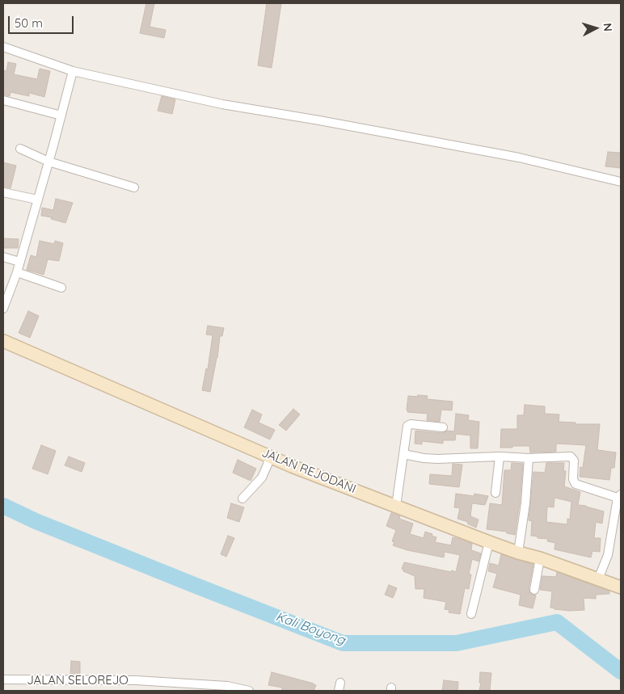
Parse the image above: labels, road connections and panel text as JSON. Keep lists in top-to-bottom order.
{
  "streets": {
    "main road": ["JALAN REJODANI"],
    "street": ["JALAN SELOREJO"]
  },
  "water": ["Kali Boyong"],
  "scale_bar": "50 m",
  "north": "right"
}
